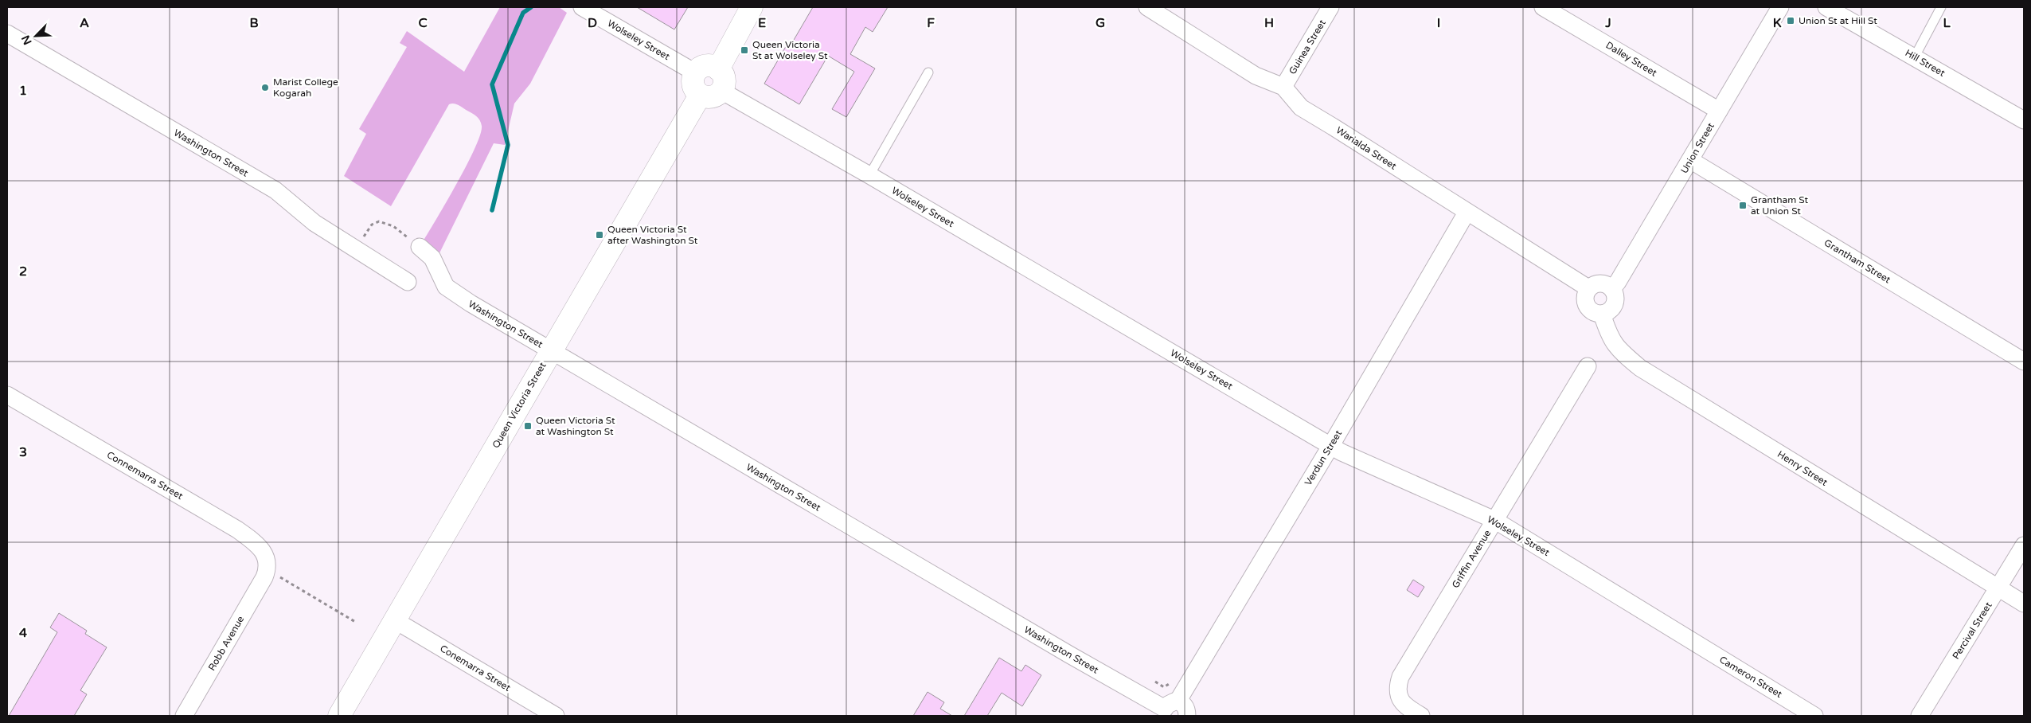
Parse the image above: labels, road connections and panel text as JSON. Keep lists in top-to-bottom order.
{
  "streets": {
    "main road": ["Queen Victoria Street"],
    "street": [
      "Wolseley Street",
      "Guinea Street",
      "Dalley Street",
      "Hill Street",
      "Warialda Street",
      "Union Street",
      "Washington Street",
      "Grantham Street",
      "Verdun Street",
      "Henry Street",
      "Connemarra Street",
      "Griffin Avenue",
      "Percival Street",
      "Robb Avenue",
      "Conemarra Street",
      "Cameron Street"
    ]
  },
  "crossings": [
    ["Wolseley Street", "Queen Victoria Street"],
    ["Wolseley Street", "Verdun Street"],
    ["Wolseley Street", "Griffin Avenue"],
    ["Wolseley Street", "Cameron Street"],
    ["Guinea Street", "Warialda Street"],
    ["Dalley Street", "Union Street"],
    ["Warialda Street", "Union Street"],
    ["Warialda Street", "Verdun Street"],
    ["Warialda Street", "Henry Street"],
    ["Union Street", "Grantham Street"],
    ["Union Street", "Henry Street"],
    ["Washington Street", "Queen Victoria Street"],
    ["Washington Street", "Verdun Street"],
    ["Queen Victoria Street", "Conemarra Street"],
    ["Henry Street", "Percival Street"],
    ["Connemarra Street", "Robb Avenue"]
  ],
  "places": {
    "transit": [
      "Union St at Hill St",
      "Queen Victoria St at Wolseley St",
      "Grantham St at Union St",
      "Queen Victoria St after Washington St",
      "Queen Victoria St at Washington St"
    ],
    "other": ["Marist College Kogarah"]
  },
  "north": "bottom left",
  "grid": {
    "columns": [
      "A",
      "B",
      "C",
      "D",
      "E",
      "F",
      "G",
      "H",
      "I",
      "J",
      "K",
      "L"
    ],
    "rows": [
      "1",
      "2",
      "3",
      "4"
    ]
  }
}
